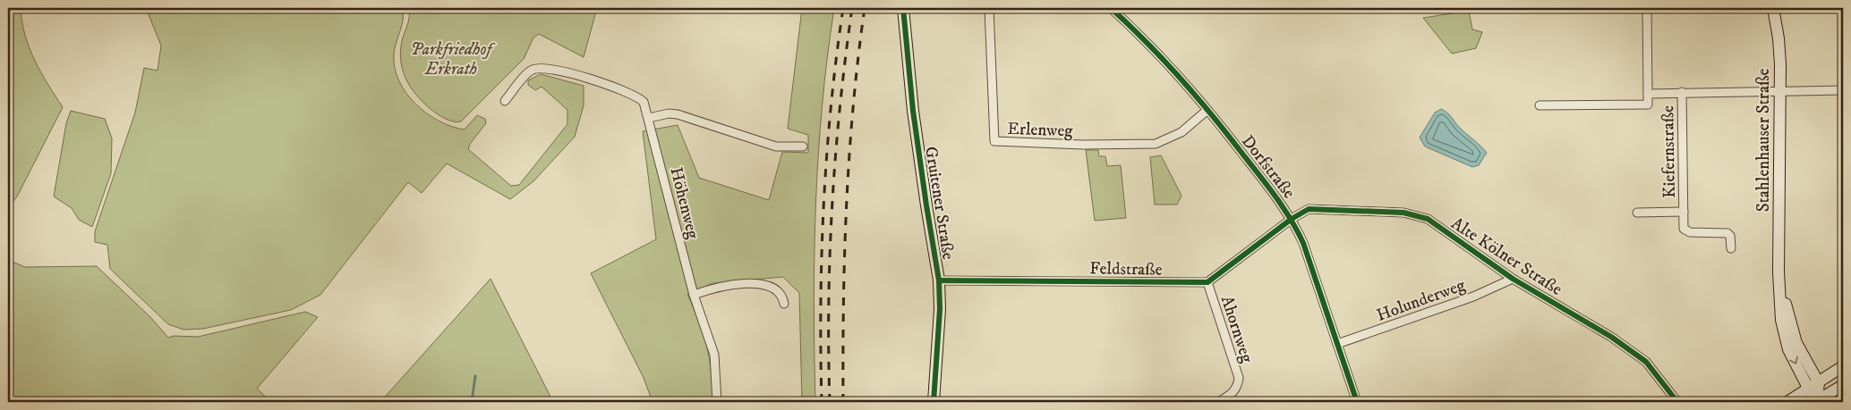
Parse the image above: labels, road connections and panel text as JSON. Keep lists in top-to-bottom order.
{
  "streets": {
    "main road": ["Stahlenhauser Straße", "Gruitener Straße"],
    "street": [
      "Erlenweg",
      "Kiefernstraße",
      "Dorfstraße",
      "Höhenweg",
      "Alte Kölner Straße",
      "Feldstraße",
      "Holunderweg",
      "Ahornweg"
    ]
  },
  "crossings": [
    ["Erlenweg", "Dorfstraße"],
    ["Stahlenhauser Straße", "Kiefernstraße"],
    ["Dorfstraße", "Alte Kölner Straße"],
    ["Dorfstraße", "Holunderweg"],
    ["Gruitener Straße", "Feldstraße"],
    ["Alte Kölner Straße", "Holunderweg"],
    ["Feldstraße", "Ahornweg"]
  ],
  "parks": ["Parkfriedhof Erkrath"]
}
